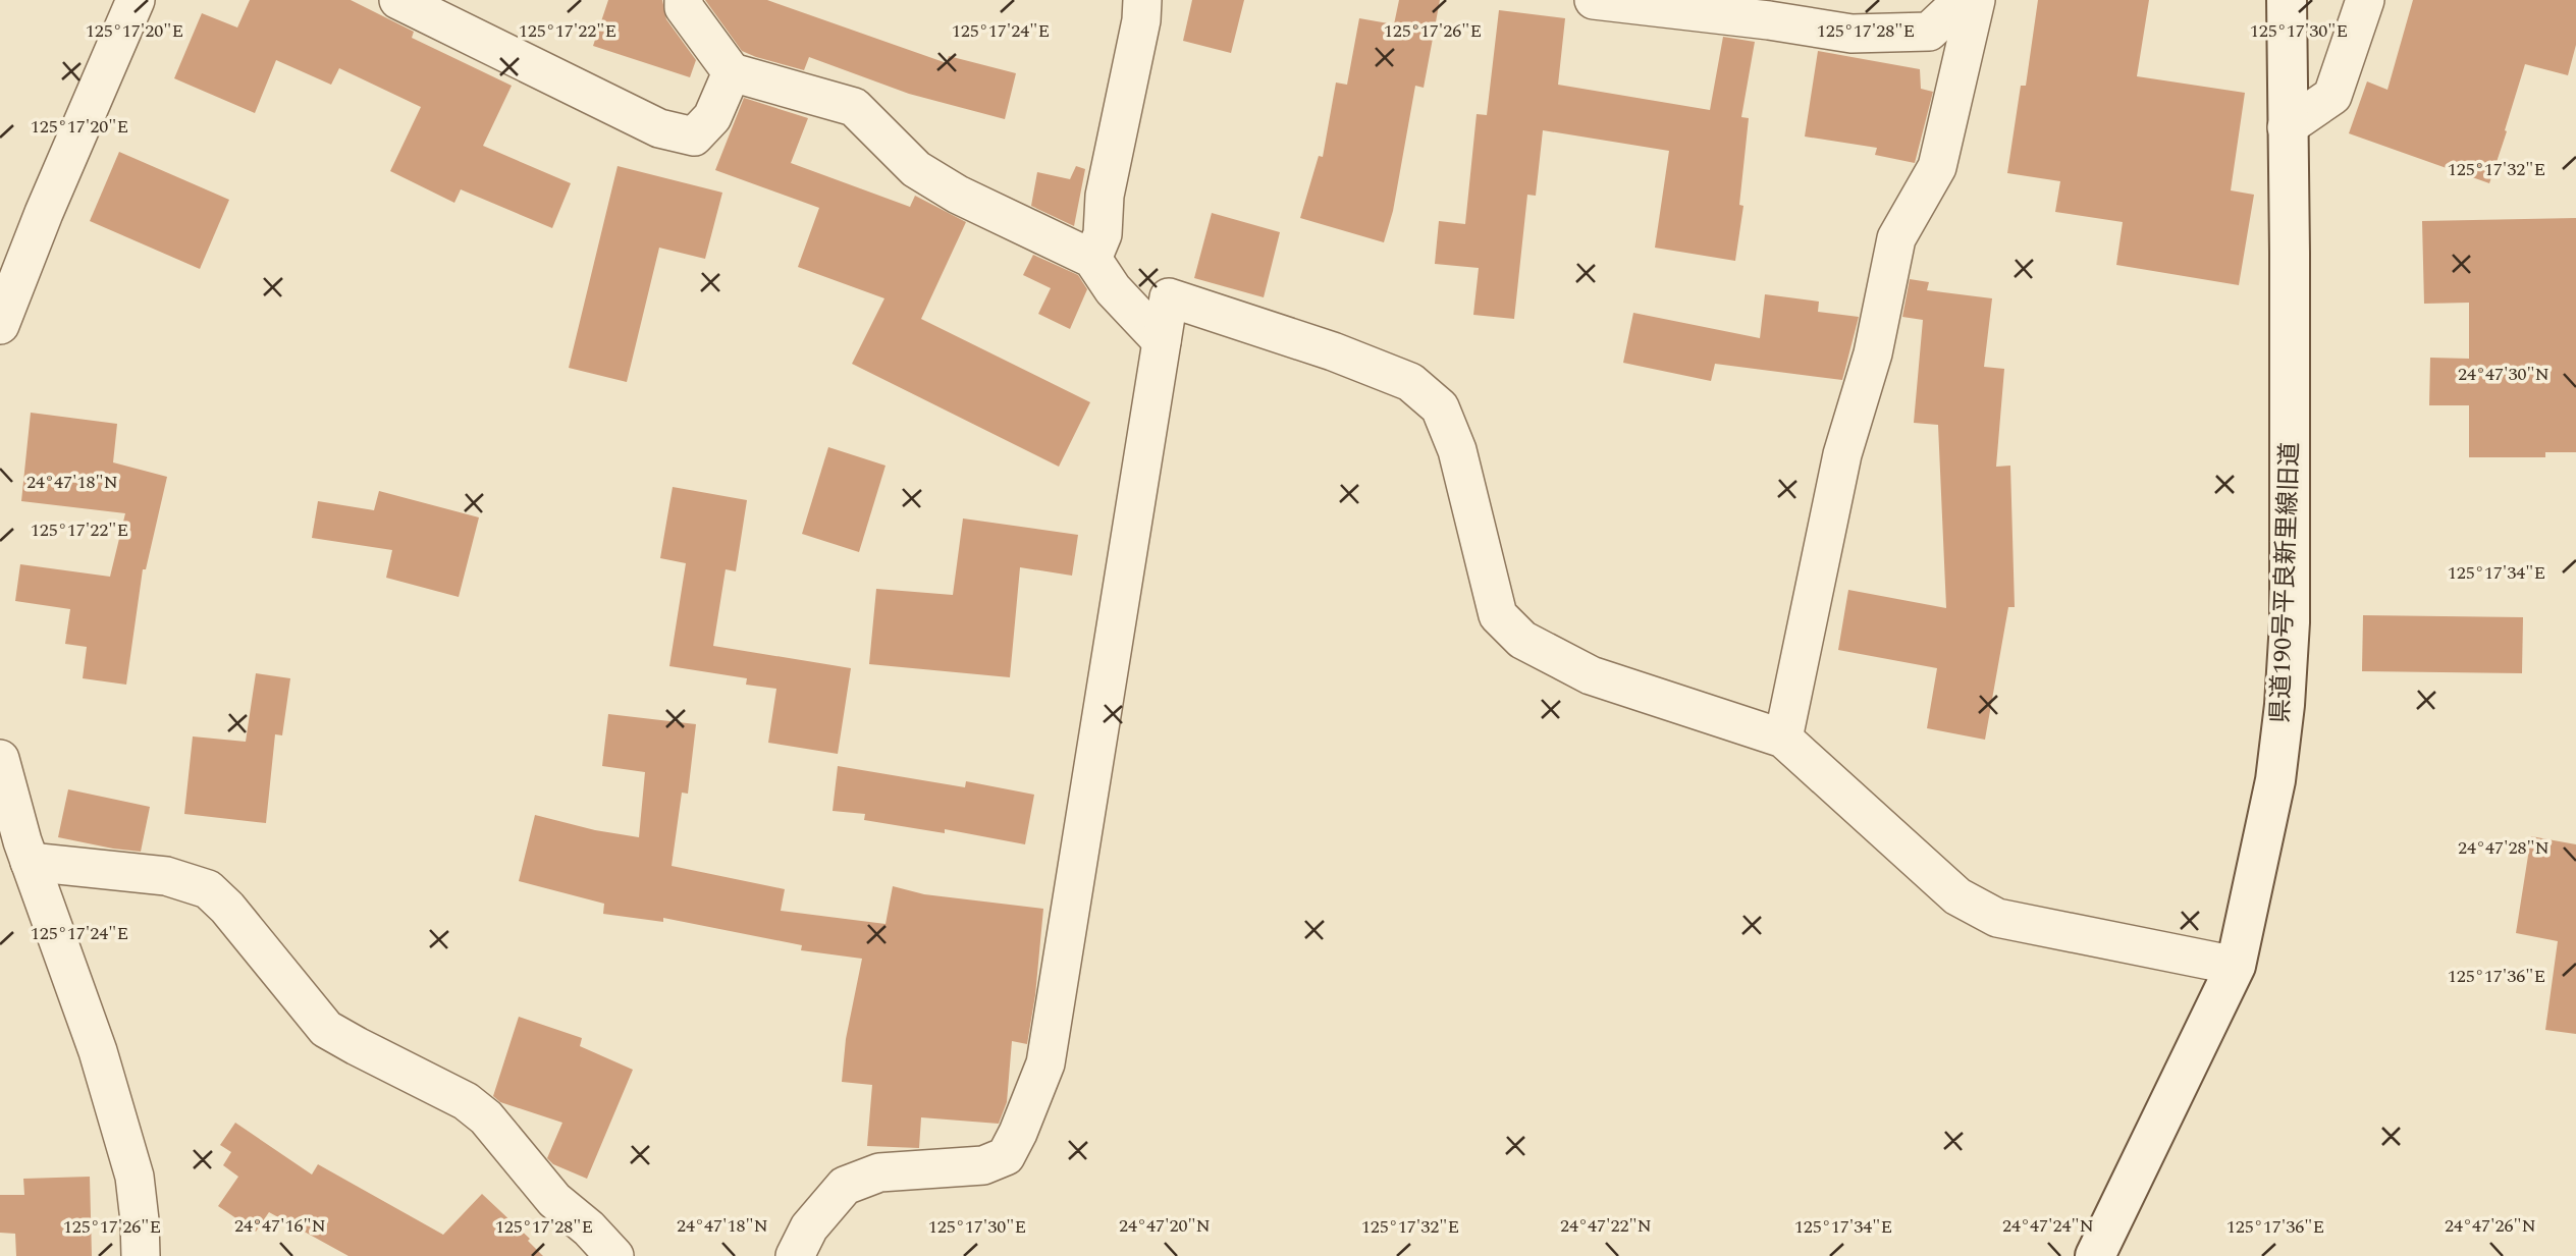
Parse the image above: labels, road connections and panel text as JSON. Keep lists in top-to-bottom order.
{
  "streets": {
    "street": ["県道190号平良新里線旧道"]
  },
  "coordinates": [
    "125°17'20\"E",
    "125°17'22\"E",
    "125°17'24\"E",
    "125°17'26\"E",
    "125°17'28\"E",
    "125°17'30\"E",
    "125°17'32\"E",
    "24°47'30\"N",
    "24°47'18\"N",
    "125°17'34\"E",
    "24°47'28\"N",
    "125°17'36\"E",
    "24°47'16\"N",
    "24°47'20\"N",
    "24°47'22\"N",
    "24°47'24\"N",
    "24°47'26\"N"
  ]
}
